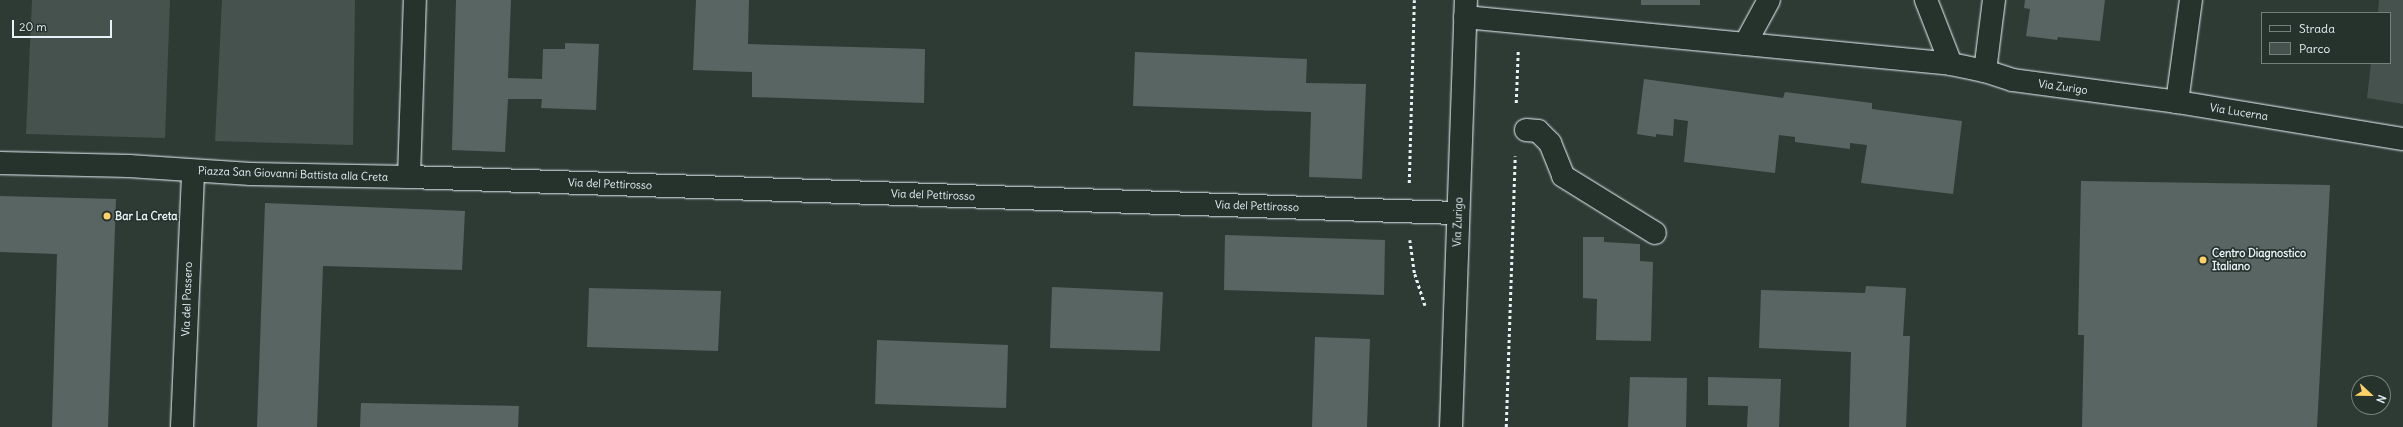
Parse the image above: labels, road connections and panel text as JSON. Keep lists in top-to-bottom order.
{
  "streets": {
    "street": [
      "Via Zurigo",
      "Via Lucerna",
      "Piazza San Giovanni Battista alla Creta",
      "Via del Pettirosso",
      "Via del Passero"
    ]
  },
  "crossings": [
    ["Via Zurigo", "Via Lucerna"],
    ["Via Zurigo", "Via del Pettirosso"],
    ["Piazza San Giovanni Battista alla Creta", "Via del Pettirosso"],
    ["Piazza San Giovanni Battista alla Creta", "Via del Passero"]
  ],
  "places": ["Bar La Creta", "Centro Diagnostico Italiano"],
  "legend": ["Strada", "Parco"],
  "scale_bar": "20 m",
  "north": "right"
}
